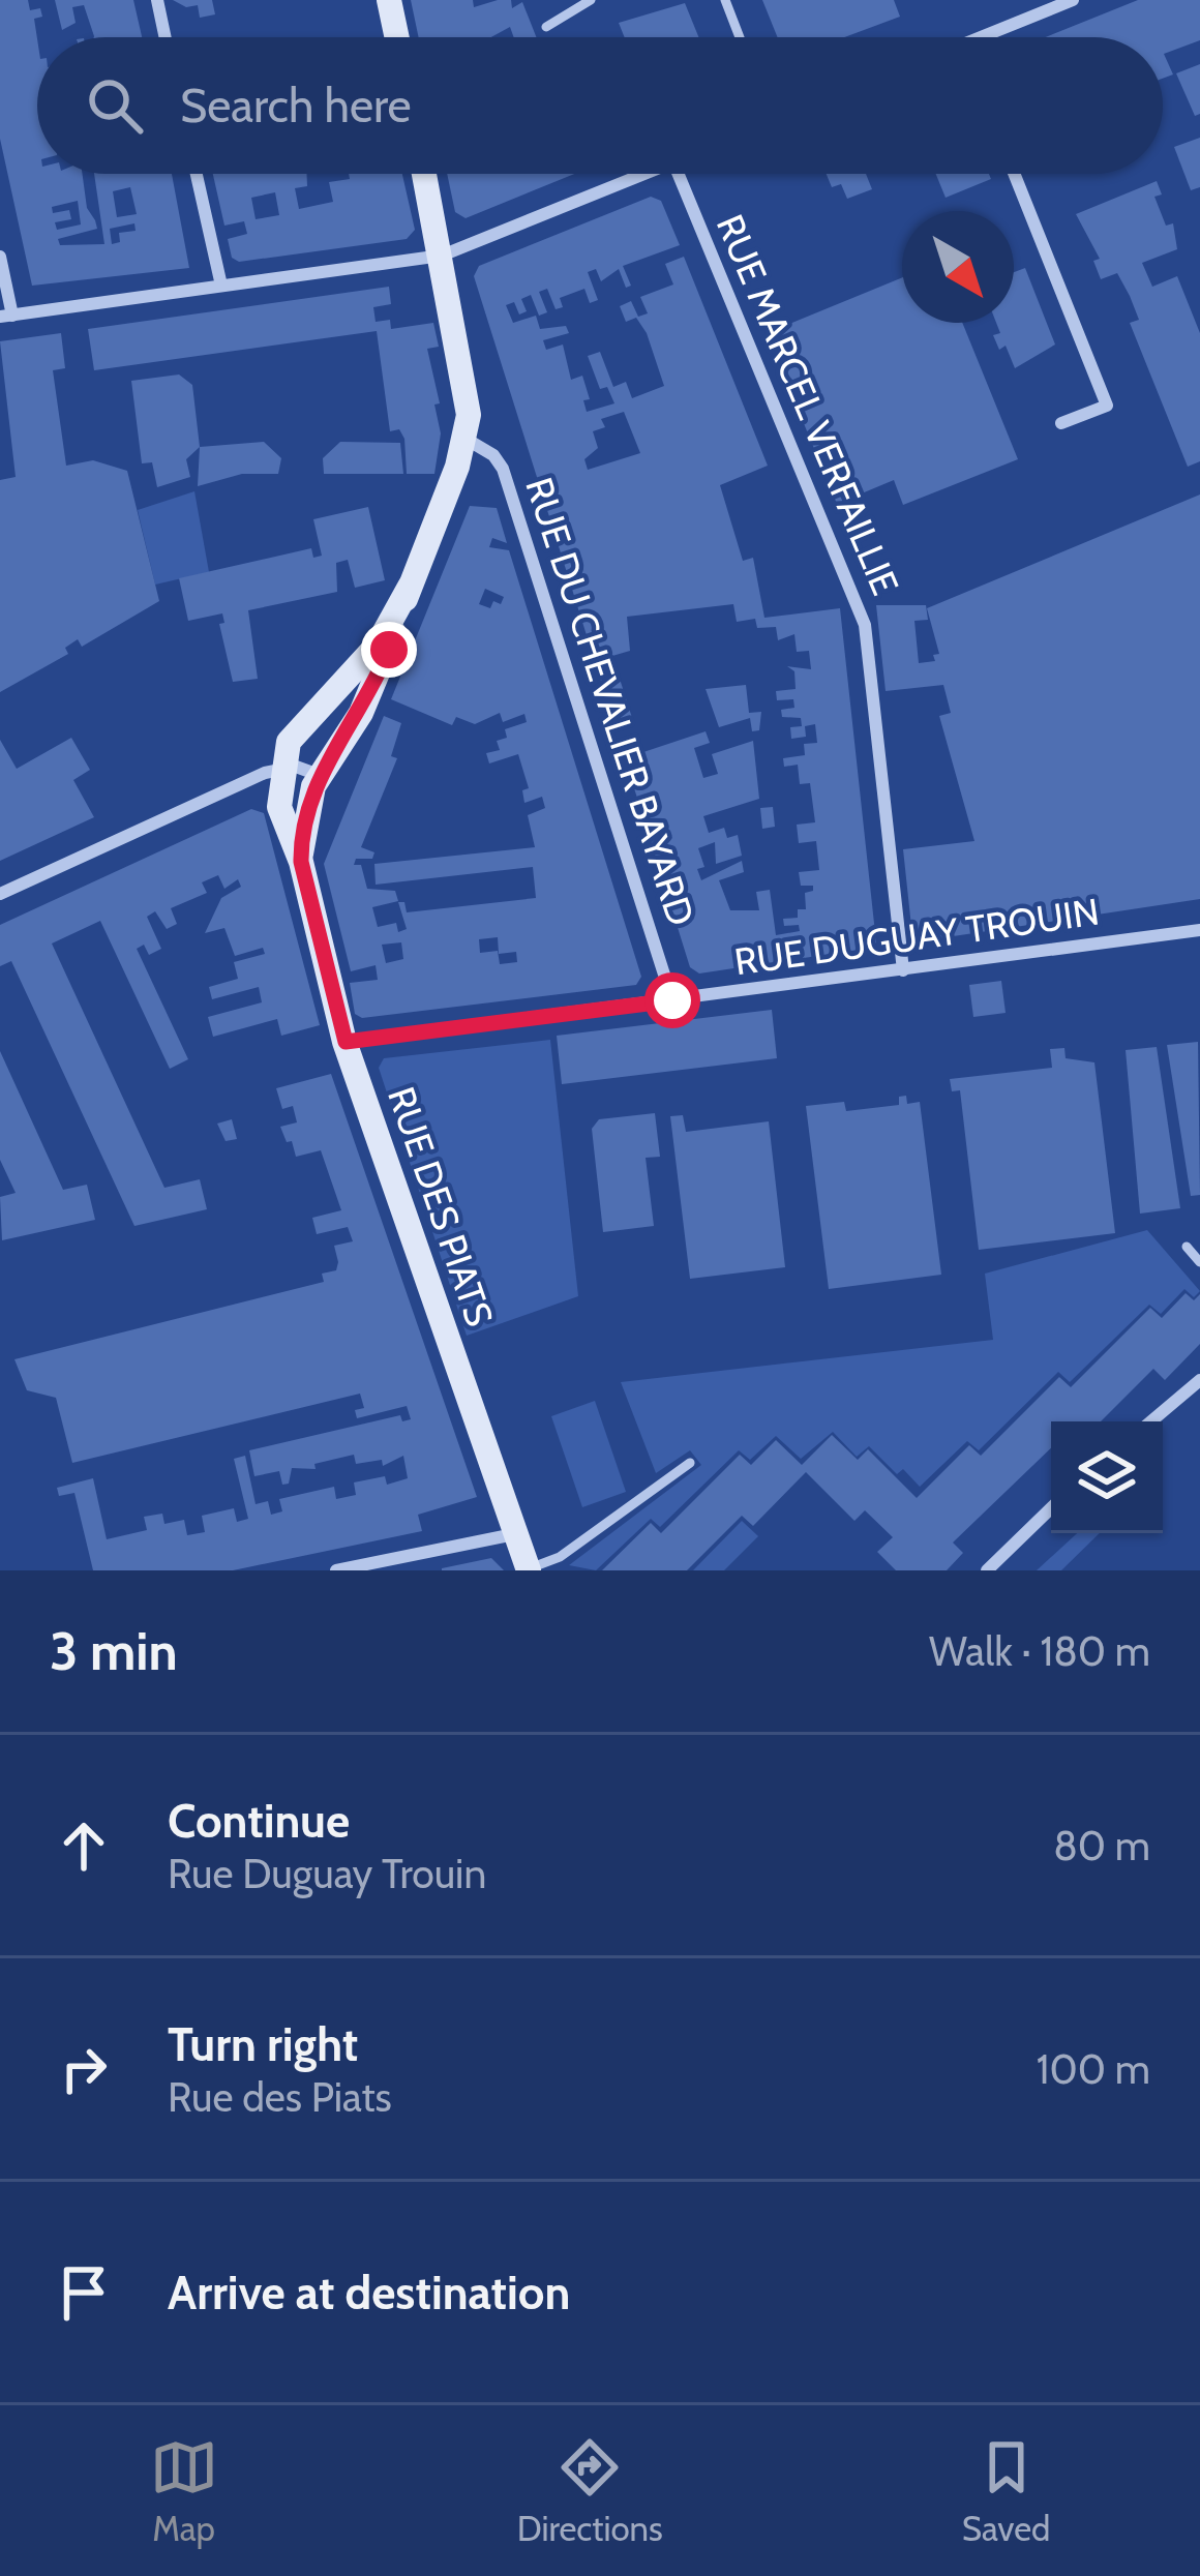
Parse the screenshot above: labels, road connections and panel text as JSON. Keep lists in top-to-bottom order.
{
  "streets": {
    "street": [
      "RUE MARCEL VERFAILLIE",
      "RUE DU CHEVALIER BAYARD",
      "RUE DUGUAY TROUIN",
      "RUE DES PIATS"
    ]
  },
  "crossings": [
    ["RUE MARCEL VERFAILLIE", "RUE DUGUAY TROUIN"],
    ["RUE DU CHEVALIER BAYARD", "RUE DUGUAY TROUIN"],
    ["RUE DU CHEVALIER BAYARD", "RUE DES PIATS"],
    ["RUE DUGUAY TROUIN", "RUE DES PIATS"]
  ],
  "north": "bottom right",
  "page": {
    "search": "Search here",
    "heading": ["3 min", "Walk · 180 m"],
    "list": [
      ["Continue", "Rue Duguay Trouin", "80 m"],
      ["Turn right", "Rue des Piats", "100 m"],
      "Arrive at destination"
    ],
    "nav": ["Map", "Directions", "Saved"]
  }
}
